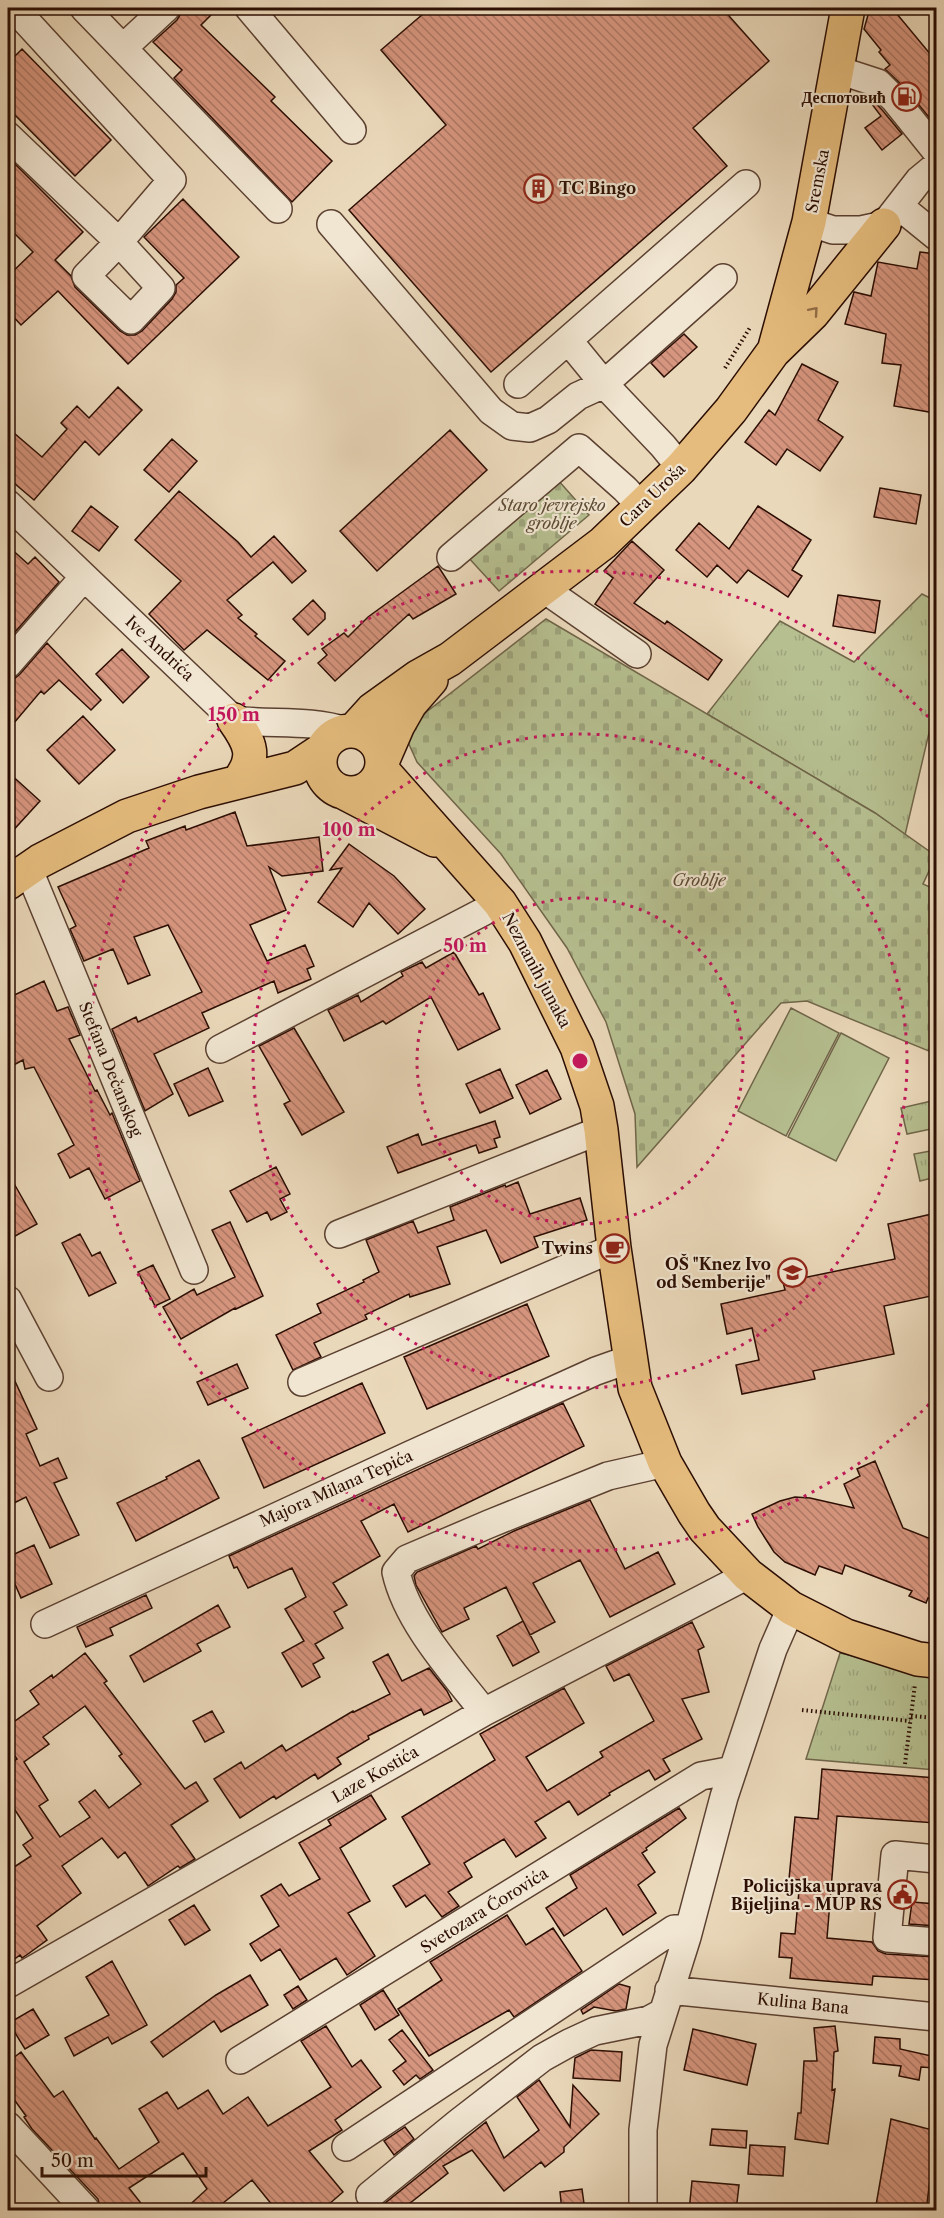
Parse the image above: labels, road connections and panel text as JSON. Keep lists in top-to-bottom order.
{
  "streets": {
    "main road": [
      "Sremska",
      "Cara Uroša",
      "Neznanih junaka",
      "Stefana Dečanskog"
    ],
    "street": [
      "Ive Andrića",
      "Majora Milana Tepića",
      "Laze Kostića",
      "Svetozara Ćorovića",
      "Kulina Bana"
    ]
  },
  "crossings": [
    ["Sremska", "Cara Uroša"],
    ["Neznanih junaka", "Majora Milana Tepića"],
    ["Neznanih junaka", "Laze Kostića"]
  ],
  "parks": ["Staro jevrejsko groblje", "Groblje"],
  "places": {
    "fuel station": ["Деспотовић"],
    "building": ["TC Bingo"],
    "cafe": ["Twins"],
    "school or university": ["OŠ \"Knez Ivo od Semberije\""],
    "public building": ["Policijska uprava Bijeljina - MUP RS"]
  },
  "scale_bar": "50 m",
  "rings": ["150 m", "100 m", "50 m"]
}
